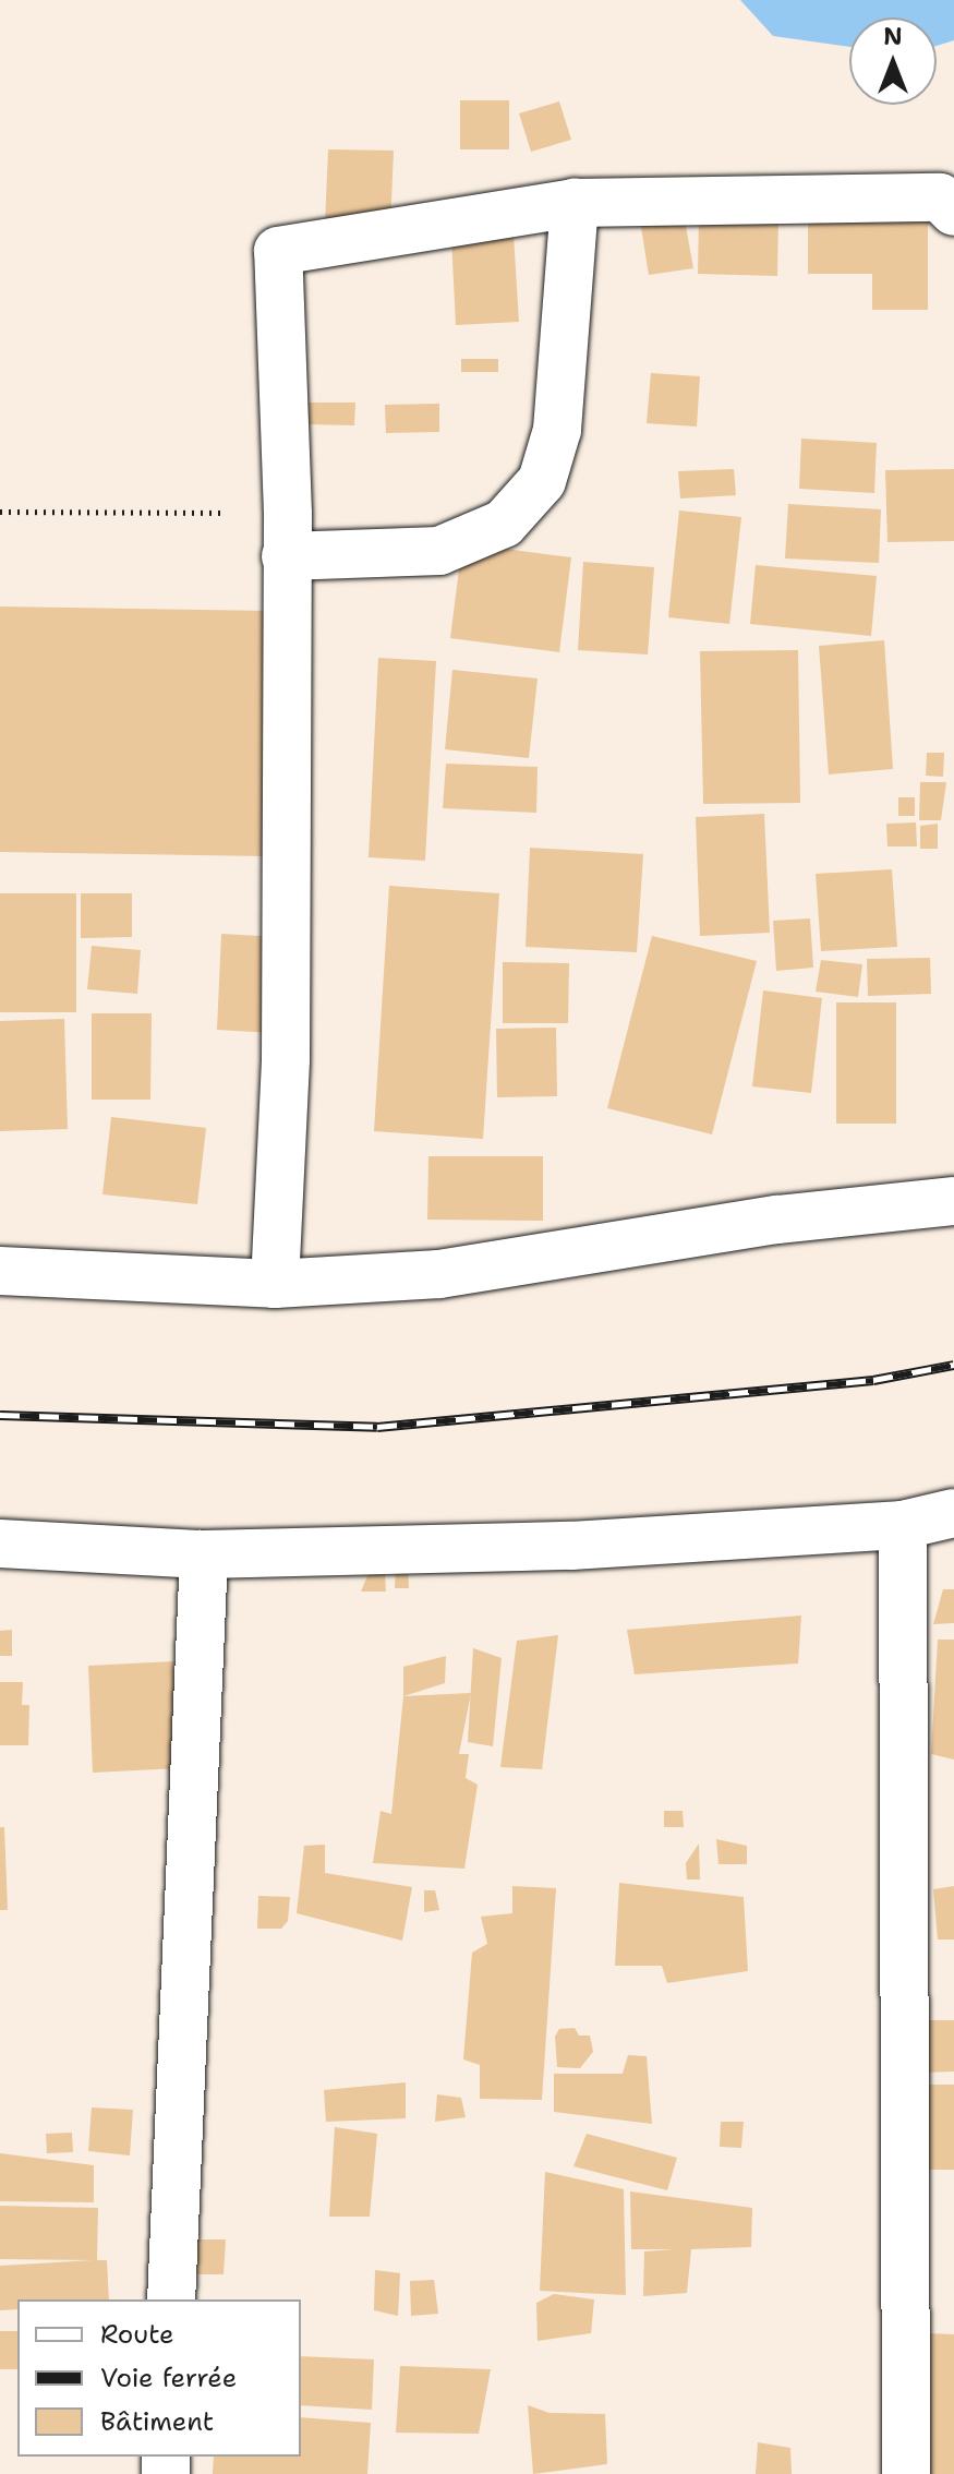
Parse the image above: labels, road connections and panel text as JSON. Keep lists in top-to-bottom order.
{
  "legend": ["Route", "Voie ferrée", "Bâtiment"],
  "north": "top"
}
